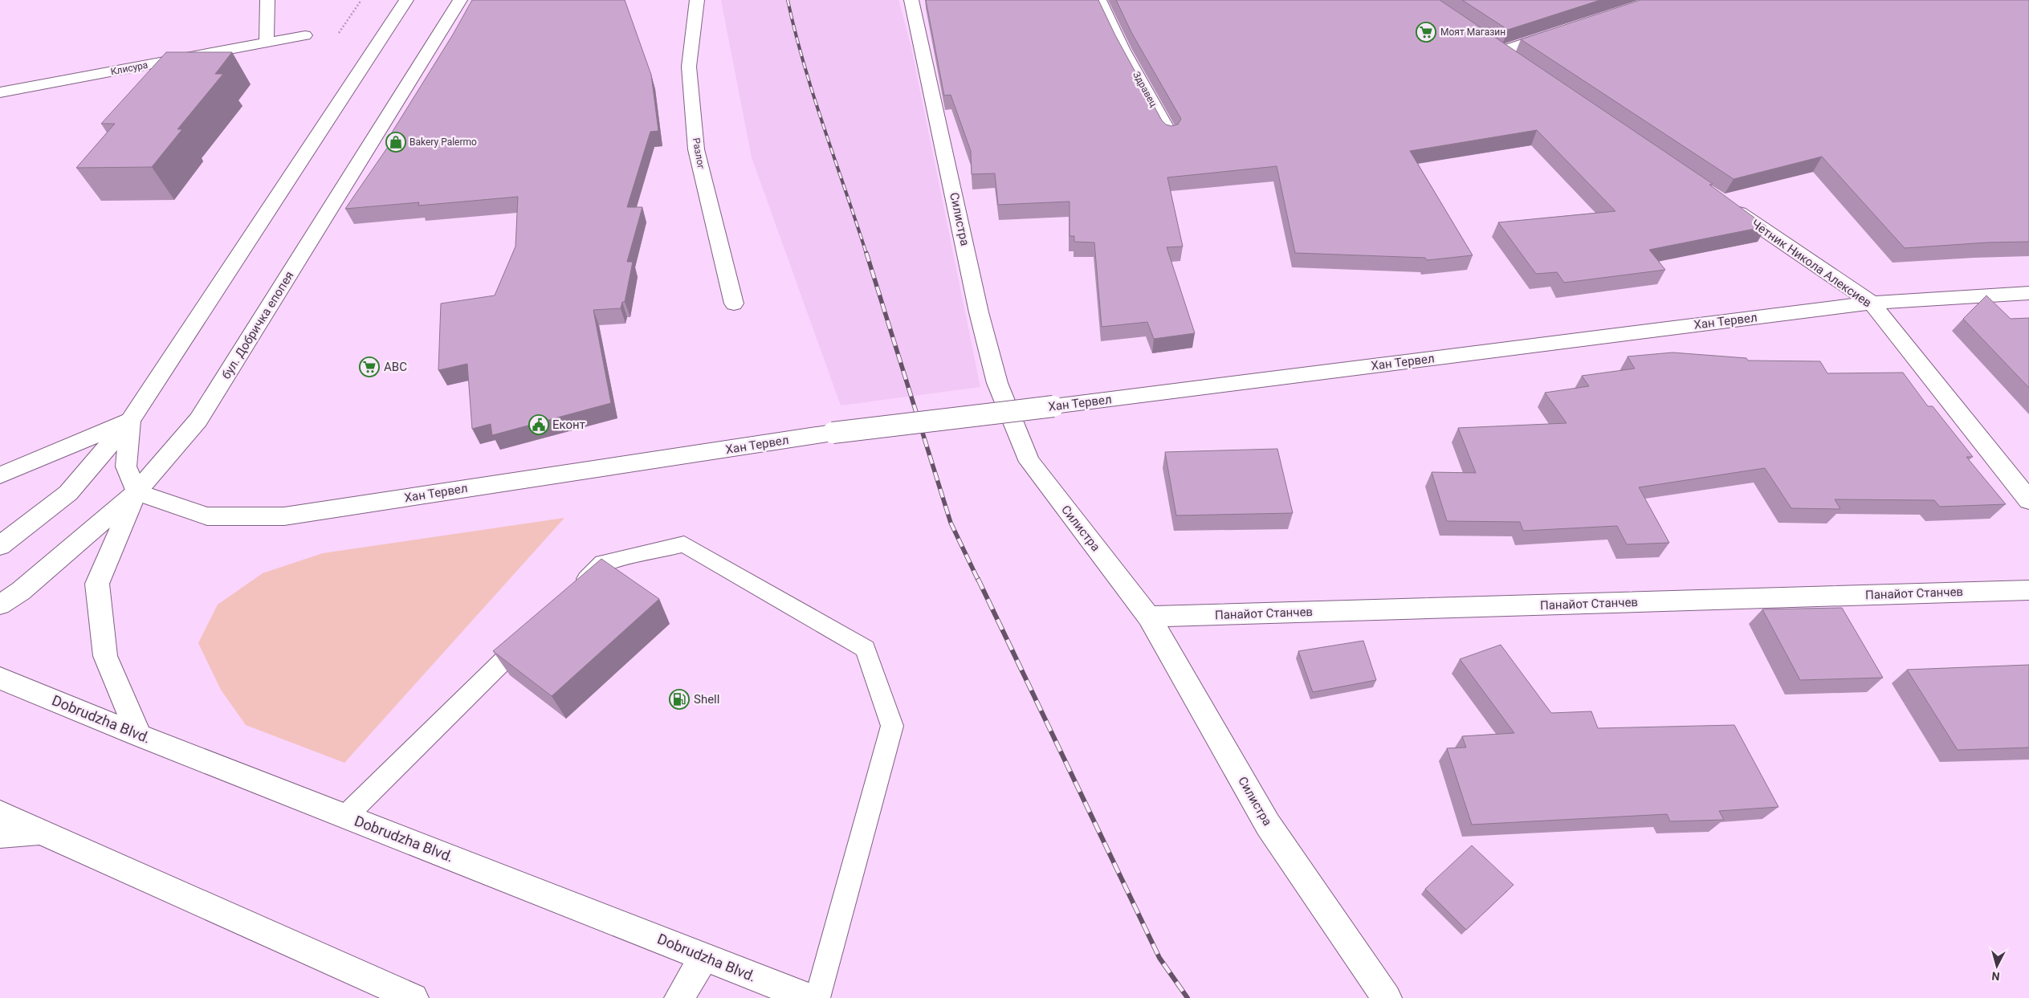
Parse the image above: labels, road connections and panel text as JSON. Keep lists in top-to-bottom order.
{
  "streets": {
    "street": [
      "Клисура",
      "Здравец",
      "Разлог",
      "Силистра",
      "Четник Никола Алексиев",
      "Хан Тервел",
      "бул. Добричка епопея",
      "Панайот Станчев",
      "Dobrudzha Blvd."
    ]
  },
  "crossings": [
    ["Силистра", "Панайот Станчев"],
    ["Четник Никола Алексиев", "Хан Тервел"],
    ["Хан Тервел", "бул. Добричка епопея"]
  ],
  "places": {
    "supermarket": ["Моят Магазин", "ABC"],
    "shop": ["Bakery Palermo"],
    "public building": ["Еконт"],
    "fuel station": ["Shell"]
  },
  "north": "bottom"
}
